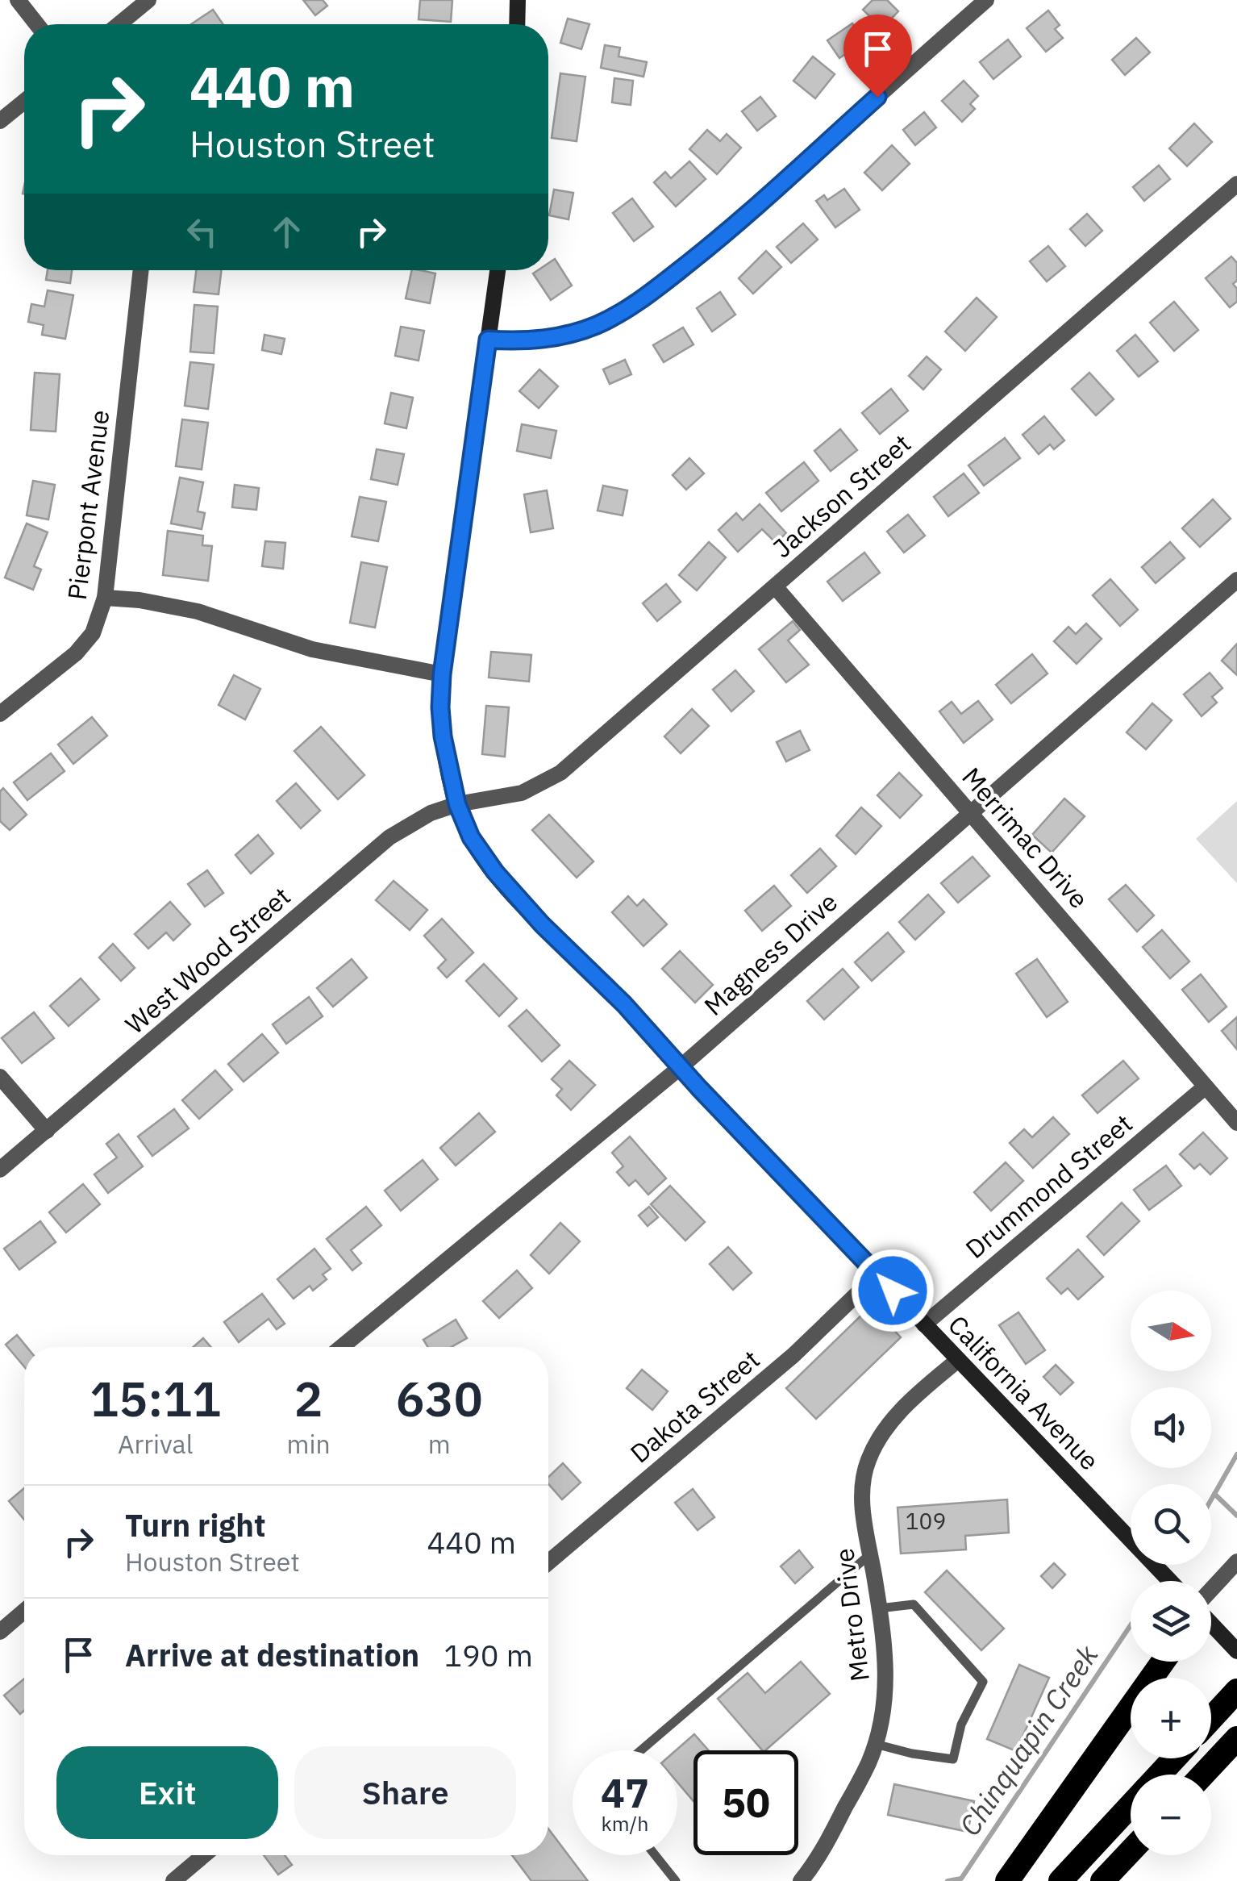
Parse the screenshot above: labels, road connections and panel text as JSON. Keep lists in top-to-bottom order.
{
  "streets": {
    "main road": ["California Avenue"],
    "street": [
      "Jackson Street",
      "Pierpont Avenue",
      "Merrimac Drive",
      "Magness Drive",
      "West Wood Street",
      "Drummond Street",
      "Dakota Street",
      "Metro Drive"
    ]
  },
  "crossings": [
    ["Jackson Street", "Merrimac Drive"],
    ["Jackson Street", "West Wood Street"],
    ["Jackson Street", "California Avenue"],
    ["Merrimac Drive", "Magness Drive"],
    ["Merrimac Drive", "Drummond Street"],
    ["Magness Drive", "California Avenue"],
    ["West Wood Street", "California Avenue"],
    ["Drummond Street", "California Avenue"],
    ["California Avenue", "Dakota Street"],
    ["California Avenue", "Metro Drive"]
  ],
  "water": ["Chinquapin Creek"],
  "house_numbers": ["109"],
  "north": "right",
  "page": {
    "turn": ["440 m", "Houston Street"],
    "map_buttons": ["+", "−"],
    "eta": [
      "15:11",
      "Arrival",
      "2",
      "min",
      "630",
      "m"
    ],
    "list": [
      {
        "name": "Turn right",
        "note": "Houston Street",
        "value": "440 m"
      },
      {
        "name": "Arrive at destination",
        "value": "190 m"
      }
    ],
    "buttons": ["Exit", "Share"],
    "speed": "47 km/h",
    "limit": "50"
  }
}
